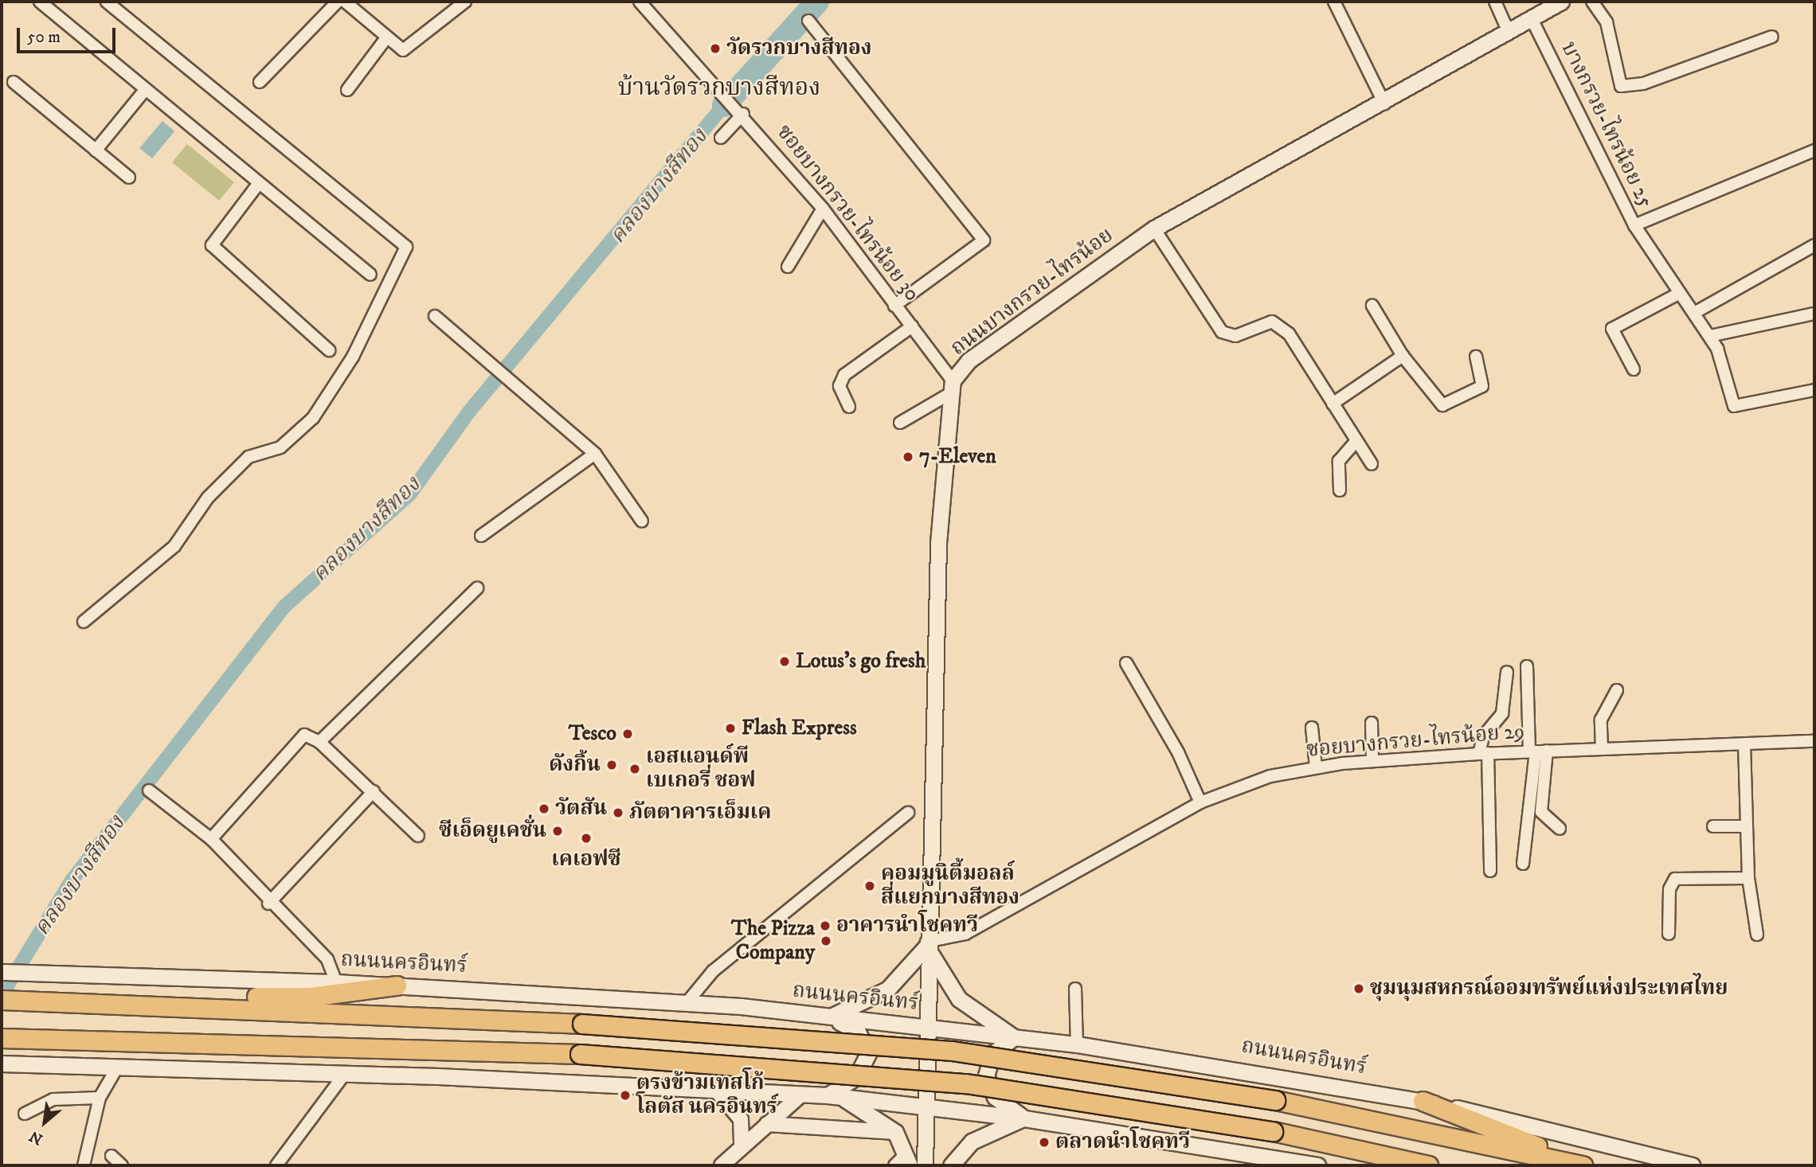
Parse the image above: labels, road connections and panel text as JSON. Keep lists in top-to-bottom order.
{
  "streets": {
    "main road": ["ถนนบางกรวย-ไทรน้อย", "ถนนนครอินทร์"],
    "street": ["บางกรวย-ไทรน้อย 25", "ซอยบางกรวย-ไทรน้อย 30", "ซอยบางกรวย-ไทรน้อย 29"]
  },
  "crossings": [
    ["บางกรวย-ไทรน้อย 25", "ถนนบางกรวย-ไทรน้อย"],
    ["ซอยบางกรวย-ไทรน้อย 30", "ถนนบางกรวย-ไทรน้อย"]
  ],
  "districts": ["บ้านวัดรวกบางสีทอง"],
  "water": ["คลองบางสีทอง"],
  "places": [
    "วัดรวกบางสีทอง",
    "7-Eleven",
    "Lotus's go fresh",
    "Flash Express",
    "Tesco",
    "ดังกิ้น",
    "เอสแอนด์พี เบเกอรี่ ชอฟ",
    "วัตสัน",
    "ภัตตาคารเอ็มเค",
    "ซีเอ็ดยูเคชั่น",
    "เคเอฟซี",
    "คอมมูนิตี้มอลล์ สี่แยกบางสีทอง",
    "อาคารนำโชคทวี",
    "The Pizza Company",
    "ชุมนุมสหกรณ์ออมทรัพย์แห่งประเทศไทย",
    "ตรงข้ามเทสโก้ โลตัส นครอินทร์",
    "ตลาดนำโชคทวี"
  ],
  "scale_bar": "50 m",
  "north": "bottom left"
}
